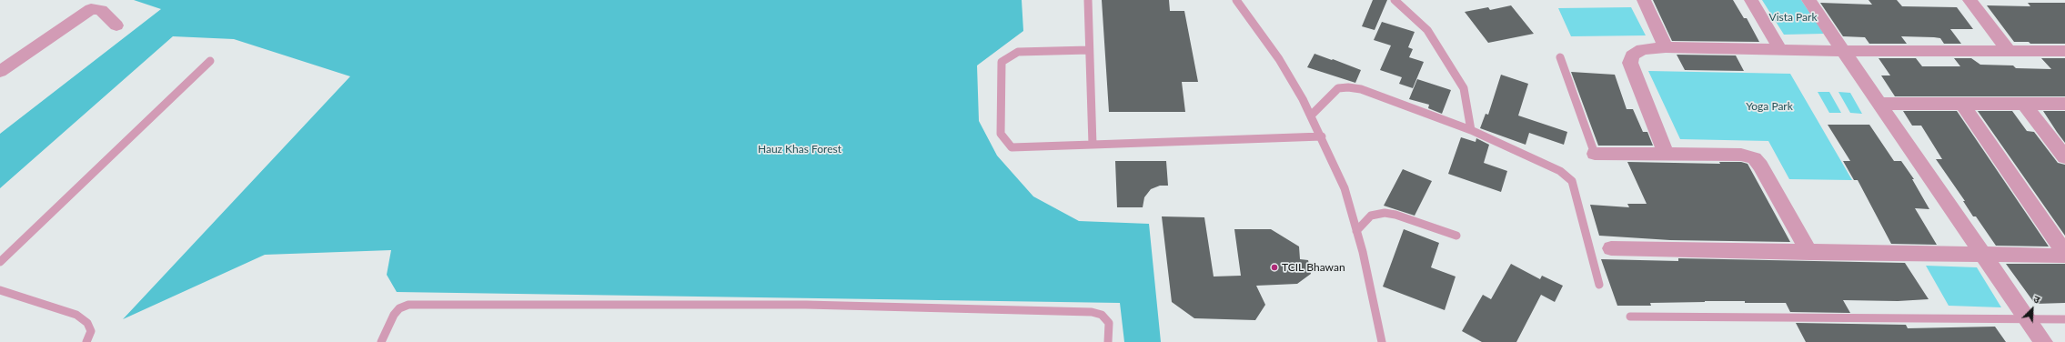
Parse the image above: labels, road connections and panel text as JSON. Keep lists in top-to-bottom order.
{
  "parks": ["Vista Park", "Yoga Park", "Hauz Khas Forest"],
  "places": ["TCIL Bhawan"],
  "north": "top right"
}
